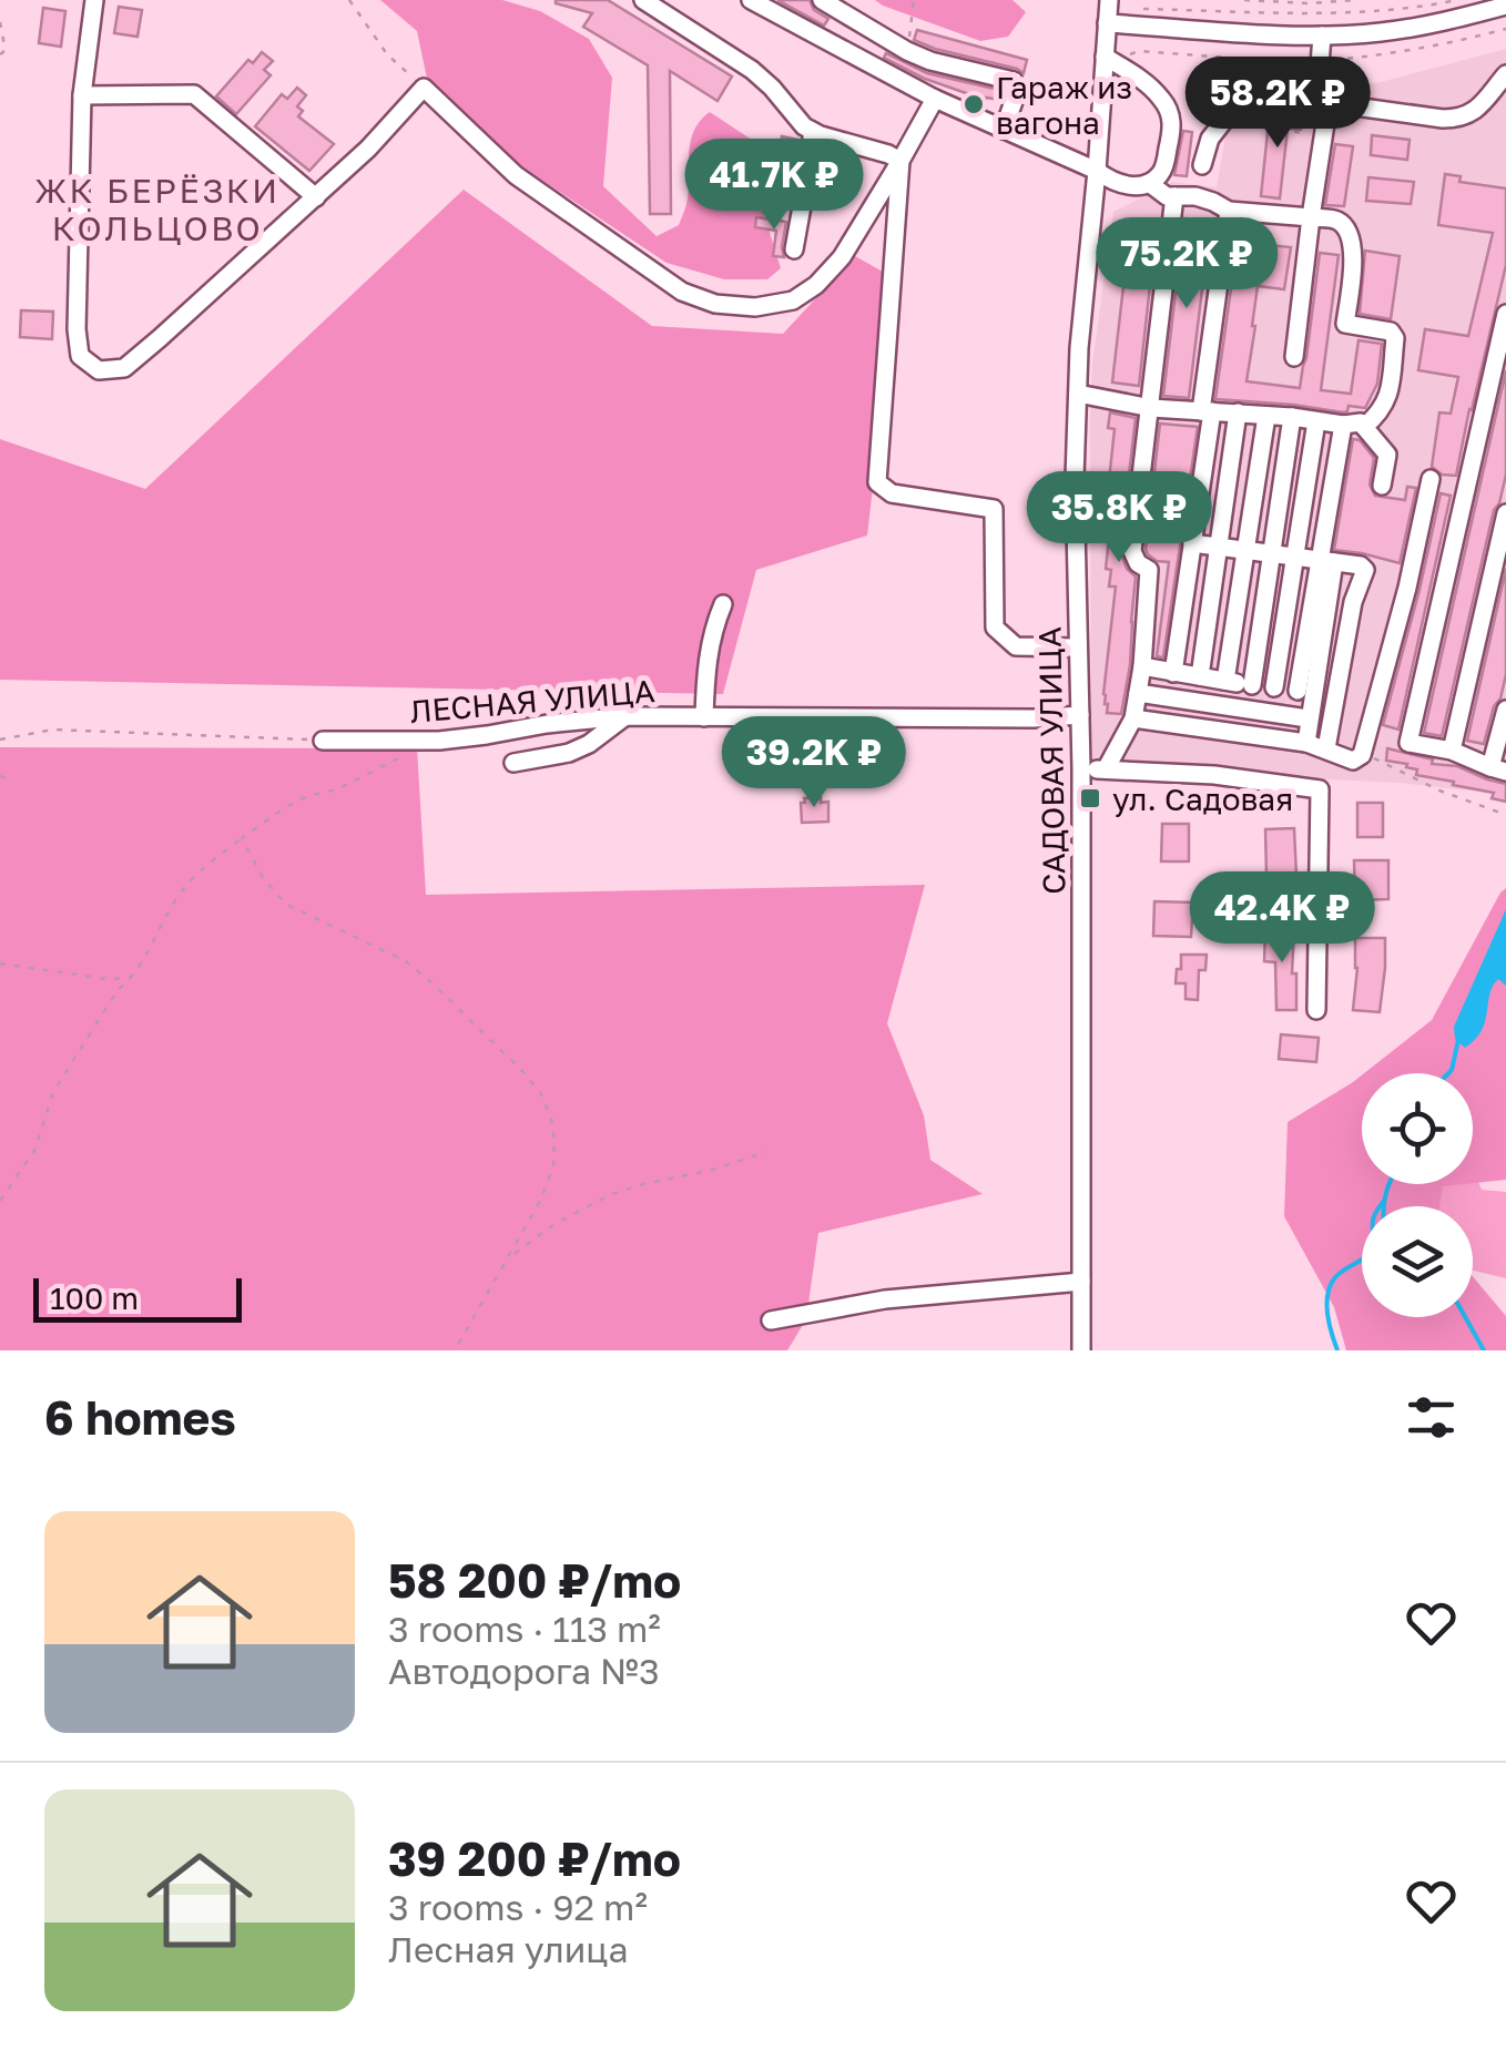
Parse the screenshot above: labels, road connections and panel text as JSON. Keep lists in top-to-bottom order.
{
  "streets": {
    "street": ["ЛЕСНАЯ УЛИЦА", "САДОВАЯ УЛИЦА"]
  },
  "crossings": [
    ["ЛЕСНАЯ УЛИЦА", "САДОВАЯ УЛИЦА"]
  ],
  "districts": ["ЖК БЕРЁЗКИ КОЛЬЦОВО"],
  "places": {
    "other": ["Гараж из вагона"],
    "transit": ["ул. Садовая"]
  },
  "scale_bar": "100 m",
  "page": {
    "price": [
      "58.2K ₽",
      "41.7K ₽",
      "75.2K ₽",
      "35.8K ₽",
      "39.2K ₽",
      "42.4K ₽"
    ],
    "scale": "100 m",
    "heading": "6 homes",
    "list": [
      {
        "name": "58 200 ₽/mo",
        "note": "3 rooms · 113 m² · Автодорога №3"
      },
      {
        "name": "39 200 ₽/mo",
        "note": "3 rooms · 92 m² · Лесная улица"
      }
    ]
  }
}
